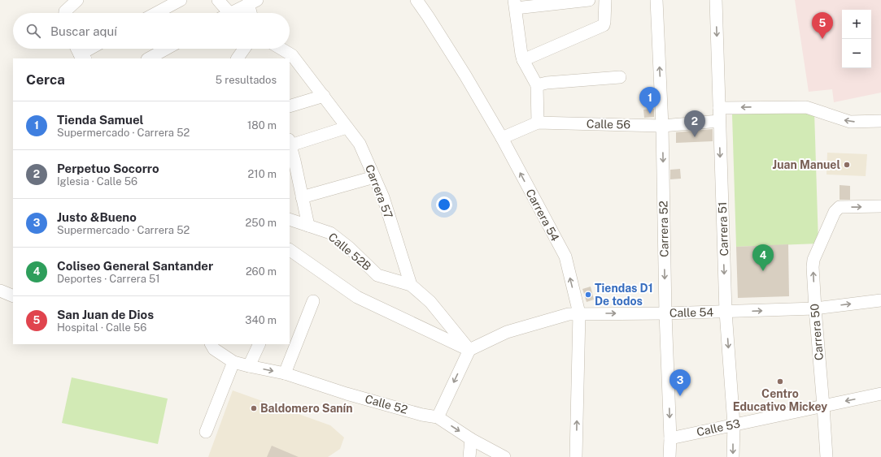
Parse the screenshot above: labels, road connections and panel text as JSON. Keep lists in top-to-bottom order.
{
  "streets": {
    "street": [
      "Calle 56",
      "Carrera 57",
      "Carrera 54",
      "Carrera 52",
      "Carrera 51",
      "Calle 52B",
      "Calle 54",
      "Carrera 50",
      "Calle 52",
      "Calle 53"
    ]
  },
  "crossings": [
    ["Calle 56", "Carrera 54"],
    ["Calle 56", "Carrera 52"],
    ["Calle 56", "Carrera 51"],
    ["Carrera 57", "Calle 52B"],
    ["Carrera 54", "Calle 54"],
    ["Carrera 52", "Calle 54"],
    ["Carrera 52", "Calle 53"],
    ["Carrera 51", "Calle 54"],
    ["Carrera 51", "Calle 53"],
    ["Calle 54", "Carrera 50"],
    ["Carrera 50", "Calle 53"]
  ],
  "one_way": [
    "Carrera 54",
    "Carrera 51",
    "Calle 54",
    "Carrera 50"
  ],
  "places": [
    "Juan Manuel",
    "Tiendas D1 De todos",
    "Centro Educativo Mickey",
    "Baldomero Sanín"
  ],
  "page": {
    "map_buttons": ["+", "−"],
    "pins": [
      "5",
      "1",
      "2",
      "4",
      "3"
    ],
    "search": "Buscar aquí",
    "heading": ["Cerca", "5 resultados"],
    "list": [
      {
        "mark": "1",
        "name": "Tienda Samuel",
        "note": "Supermercado · Carrera 52",
        "value": "180 m"
      },
      {
        "mark": "2",
        "name": "Perpetuo Socorro",
        "note": "Iglesia · Calle 56",
        "value": "210 m"
      },
      {
        "mark": "3",
        "name": "Justo &Bueno",
        "note": "Supermercado · Carrera 52",
        "value": "250 m"
      },
      {
        "mark": "4",
        "name": "Coliseo General Santander",
        "note": "Deportes · Carrera 51",
        "value": "260 m"
      },
      {
        "mark": "5",
        "name": "San Juan de Dios",
        "note": "Hospital · Calle 56",
        "value": "340 m"
      }
    ]
  }
}
